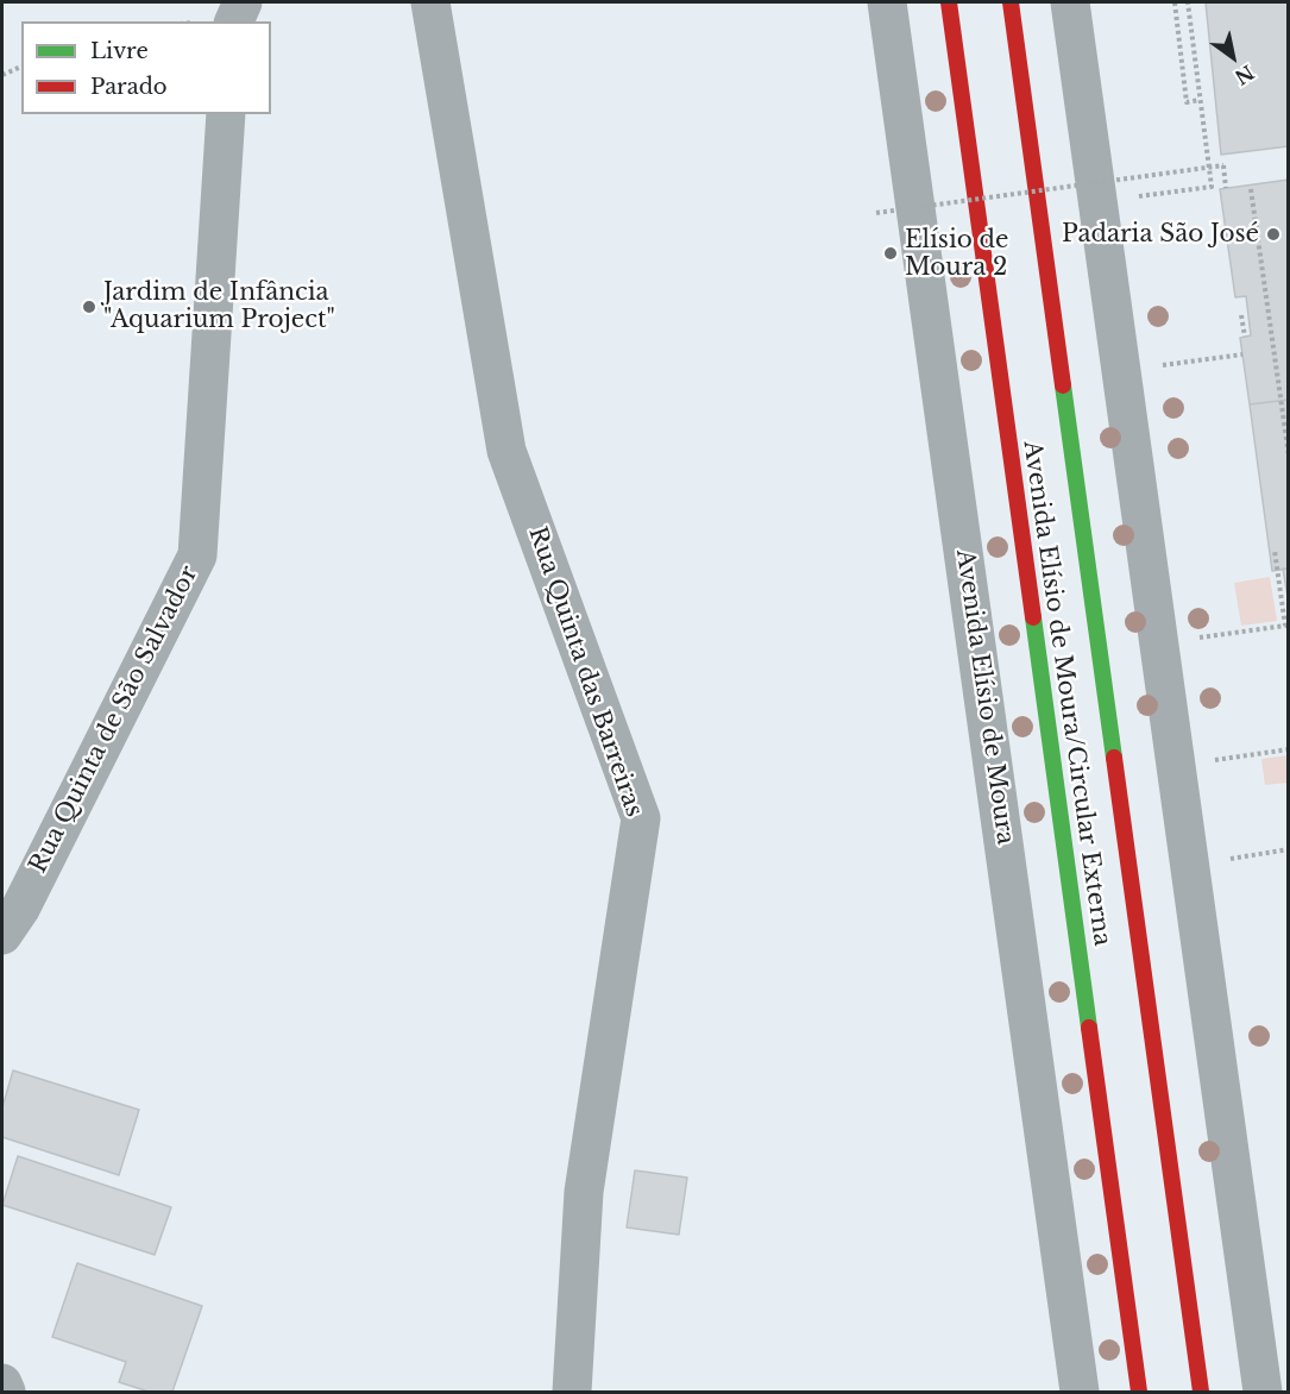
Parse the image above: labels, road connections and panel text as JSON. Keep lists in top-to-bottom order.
{
  "streets": {
    "highway": ["Avenida Elísio de Moura/Circular Externa"],
    "street": ["Rua Quinta das Barreiras", "Avenida Elísio de Moura", "Rua Quinta de São Salvador"]
  },
  "places": ["Padaria São José", "Elísio de Moura 2", "Jardim de Infância \"Aquarium Project\""],
  "legend": ["Livre", "Parado"],
  "north": "bottom right"
}
